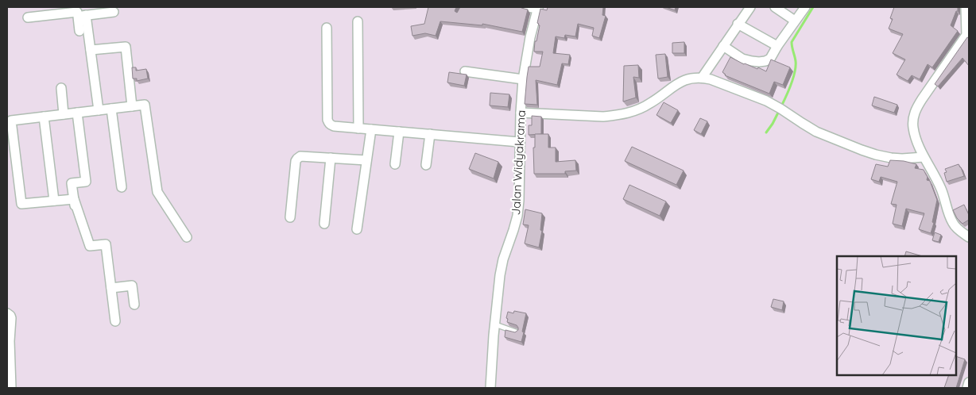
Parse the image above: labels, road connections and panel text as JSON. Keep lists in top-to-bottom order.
{
  "streets": {
    "street": ["Jalan Widyakrama"]
  }
}
